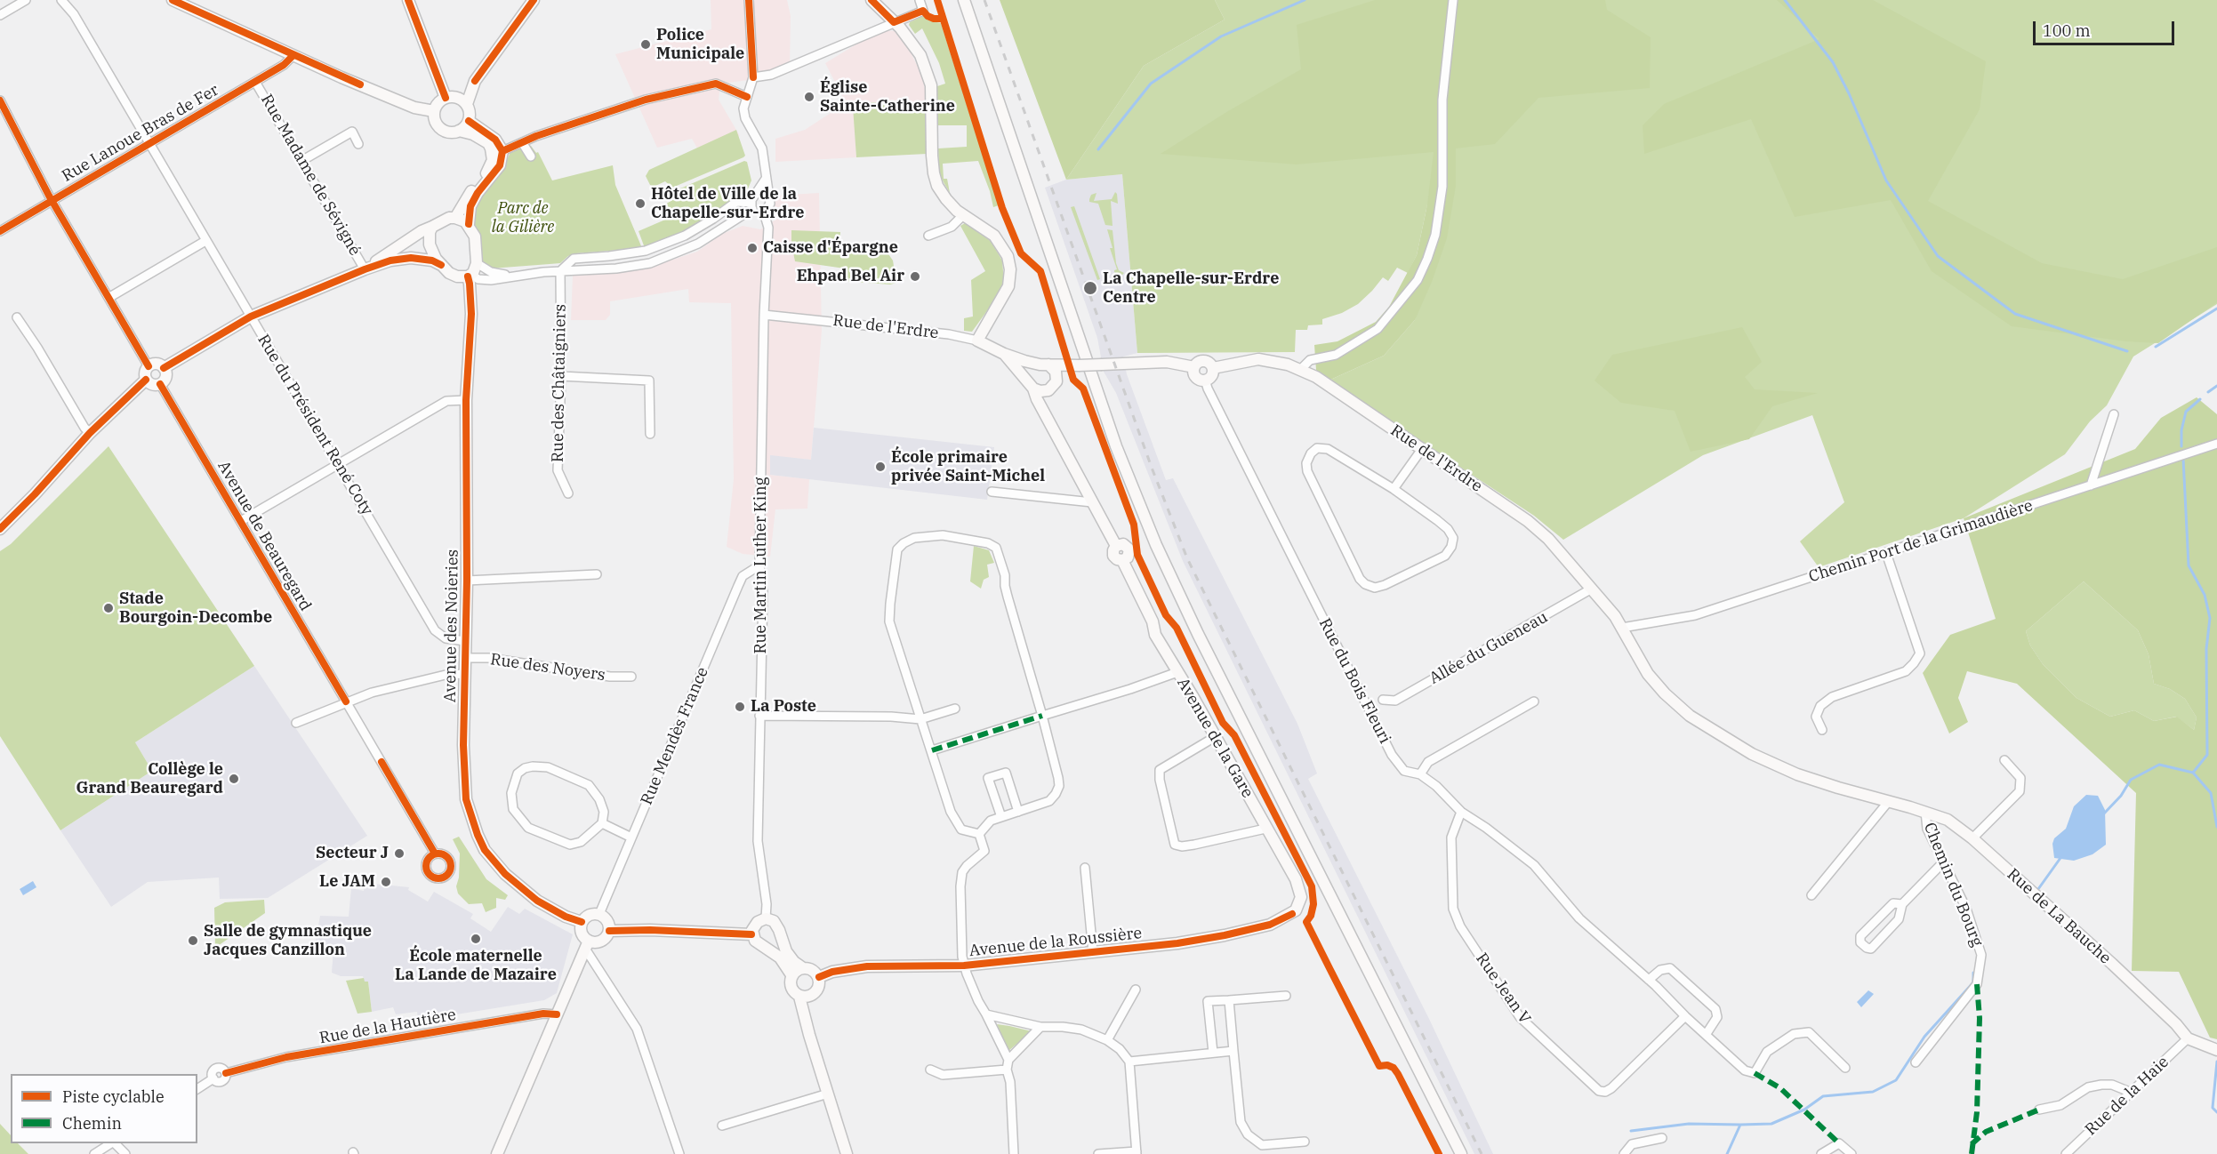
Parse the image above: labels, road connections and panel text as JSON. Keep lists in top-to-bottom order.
{
  "streets": {
    "street": [
      "Rue Lanoue Bras de Fer",
      "Rue Madame de Sévigné",
      "Rue de l'Erdre",
      "Rue des Châtaigniers",
      "Rue du Président René Coty",
      "Avenue de Beauregard",
      "Chemin Port de la Grimaudière",
      "Rue Martin Luther King",
      "Avenue des Noieries",
      "Allée du Gueneau",
      "Rue des Noyers",
      "Rue du Bois Fleuri",
      "Rue Mendès France",
      "Avenue de la Gare",
      "Chemin du Bourg",
      "Rue de La Bauche",
      "Avenue de la Roussière",
      "Rue Jean V",
      "Rue de la Hautière",
      "Rue de la Haie"
    ]
  },
  "crossings": [
    ["Rue Lanoue Bras de Fer", "Rue Madame de Sévigné"],
    ["Rue Lanoue Bras de Fer", "Rue du Président René Coty"],
    ["Rue de l'Erdre", "Chemin Port de la Grimaudière"],
    ["Rue de l'Erdre", "Rue Martin Luther King"],
    ["Rue de l'Erdre", "Allée du Gueneau"],
    ["Rue de l'Erdre", "Rue du Bois Fleuri"],
    ["Rue de l'Erdre", "Avenue de la Gare"],
    ["Rue de l'Erdre", "Rue de La Bauche"],
    ["Rue du Président René Coty", "Avenue des Noieries"],
    ["Chemin Port de la Grimaudière", "Rue de La Bauche"],
    ["Rue Martin Luther King", "Rue Mendès France"],
    ["Avenue des Noieries", "Rue des Noyers"],
    ["Avenue des Noieries", "Rue Mendès France"],
    ["Rue du Bois Fleuri", "Rue Jean V"],
    ["Avenue de la Gare", "Avenue de la Roussière"],
    ["Chemin du Bourg", "Rue de La Bauche"],
    ["Rue de La Bauche", "Rue de la Haie"]
  ],
  "parks": ["Parc de la Gilière"],
  "places": [
    "Police Municipale",
    "Église Sainte-Catherine",
    "Hôtel de Ville de la Chapelle-sur-Erdre",
    "Caisse d'Épargne",
    "Ehpad Bel Air",
    "La Chapelle-sur-Erdre Centre",
    "École primaire privée Saint-Michel",
    "Stade Bourgoin-Decombe",
    "La Poste",
    "Collège le Grand Beauregard",
    "Secteur J",
    "Le JAM",
    "École maternelle La Lande de Mazaire",
    "Salle de gymnastique Jacques Canzillon"
  ],
  "legend": ["Piste cyclable", "Chemin"],
  "scale_bar": "100 m"
}
